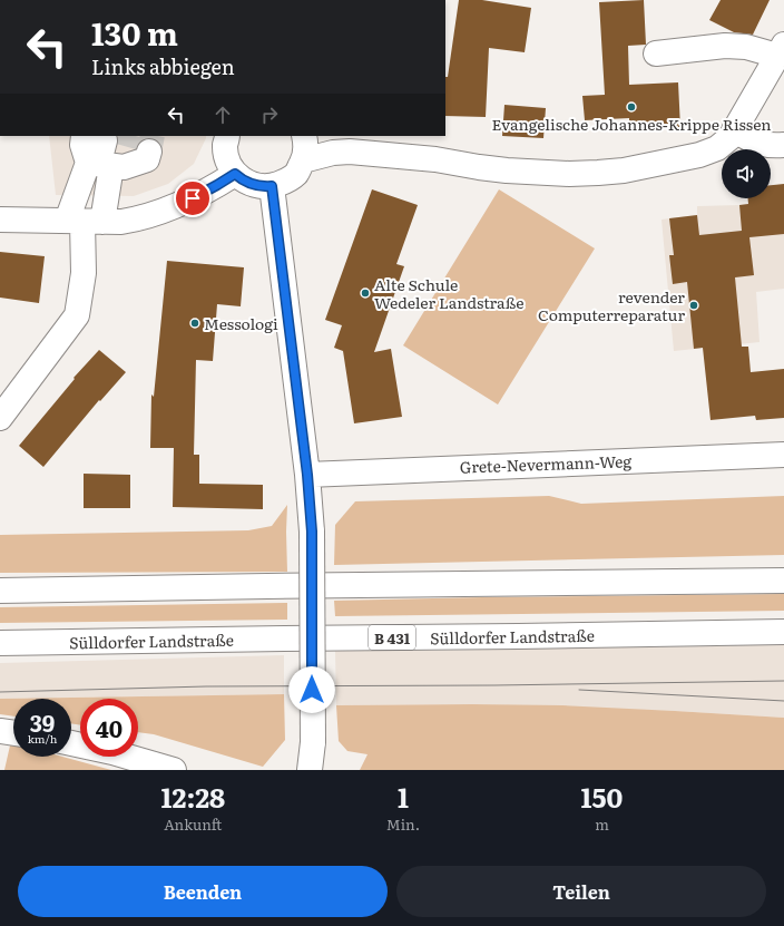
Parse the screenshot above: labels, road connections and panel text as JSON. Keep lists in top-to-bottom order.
{
  "streets": {
    "main road": ["Grete-Nevermann-Weg", "Sülldorfer Landstraße", "B 431"]
  },
  "places": [
    "Evangelische Johannes-Krippe Rissen",
    "Alte Schule Wedeler Landstraße",
    "revender Computerreparatur",
    "Messologi"
  ],
  "page": {
    "turn": ["130 m", "Links abbiegen"],
    "speed": "39 km/h",
    "limit": "40",
    "eta": [
      "12:28",
      "Ankunft",
      "1",
      "Min.",
      "150",
      "m"
    ],
    "buttons": ["Beenden", "Teilen"]
  }
}
